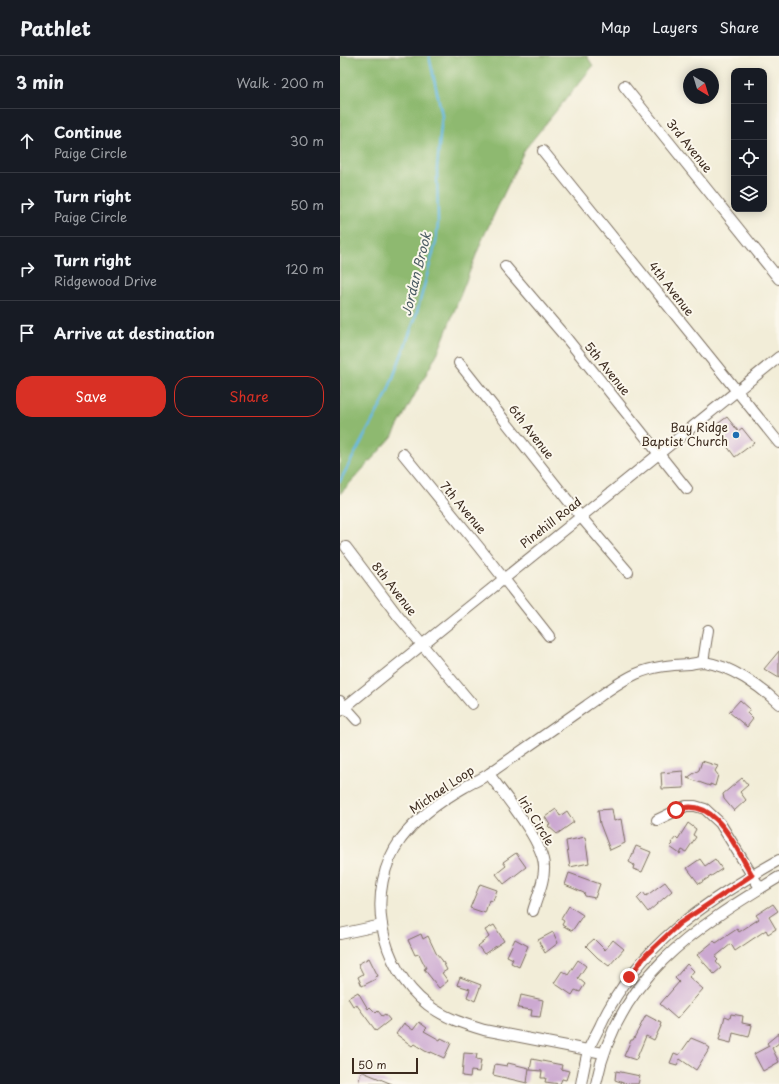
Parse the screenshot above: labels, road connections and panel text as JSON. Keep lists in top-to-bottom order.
{
  "streets": {
    "street": [
      "3rd Avenue",
      "4th Avenue",
      "5th Avenue",
      "6th Avenue",
      "7th Avenue",
      "Pinehill Road",
      "8th Avenue",
      "Michael Loop",
      "Iris Circle"
    ]
  },
  "crossings": [
    ["4th Avenue", "Pinehill Road"],
    ["5th Avenue", "Pinehill Road"],
    ["6th Avenue", "Pinehill Road"],
    ["7th Avenue", "Pinehill Road"],
    ["Pinehill Road", "8th Avenue"],
    ["Michael Loop", "Iris Circle"]
  ],
  "water": ["Jordan Brook"],
  "places": ["Bay Ridge Baptist Church"],
  "scale_bar": "50 m",
  "north": "bottom right",
  "page": {
    "header": "Pathlet",
    "nav": ["Map", "Layers", "Share"],
    "heading": ["3 min", "Walk · 200 m"],
    "map_buttons": ["+", "−"],
    "list": [
      ["Continue", "Paige Circle", "30 m"],
      ["Turn right", "Paige Circle", "50 m"],
      ["Turn right", "Ridgewood Drive", "120 m"],
      "Arrive at destination"
    ],
    "buttons": ["Save", "Share"],
    "scale": "50 m"
  }
}
